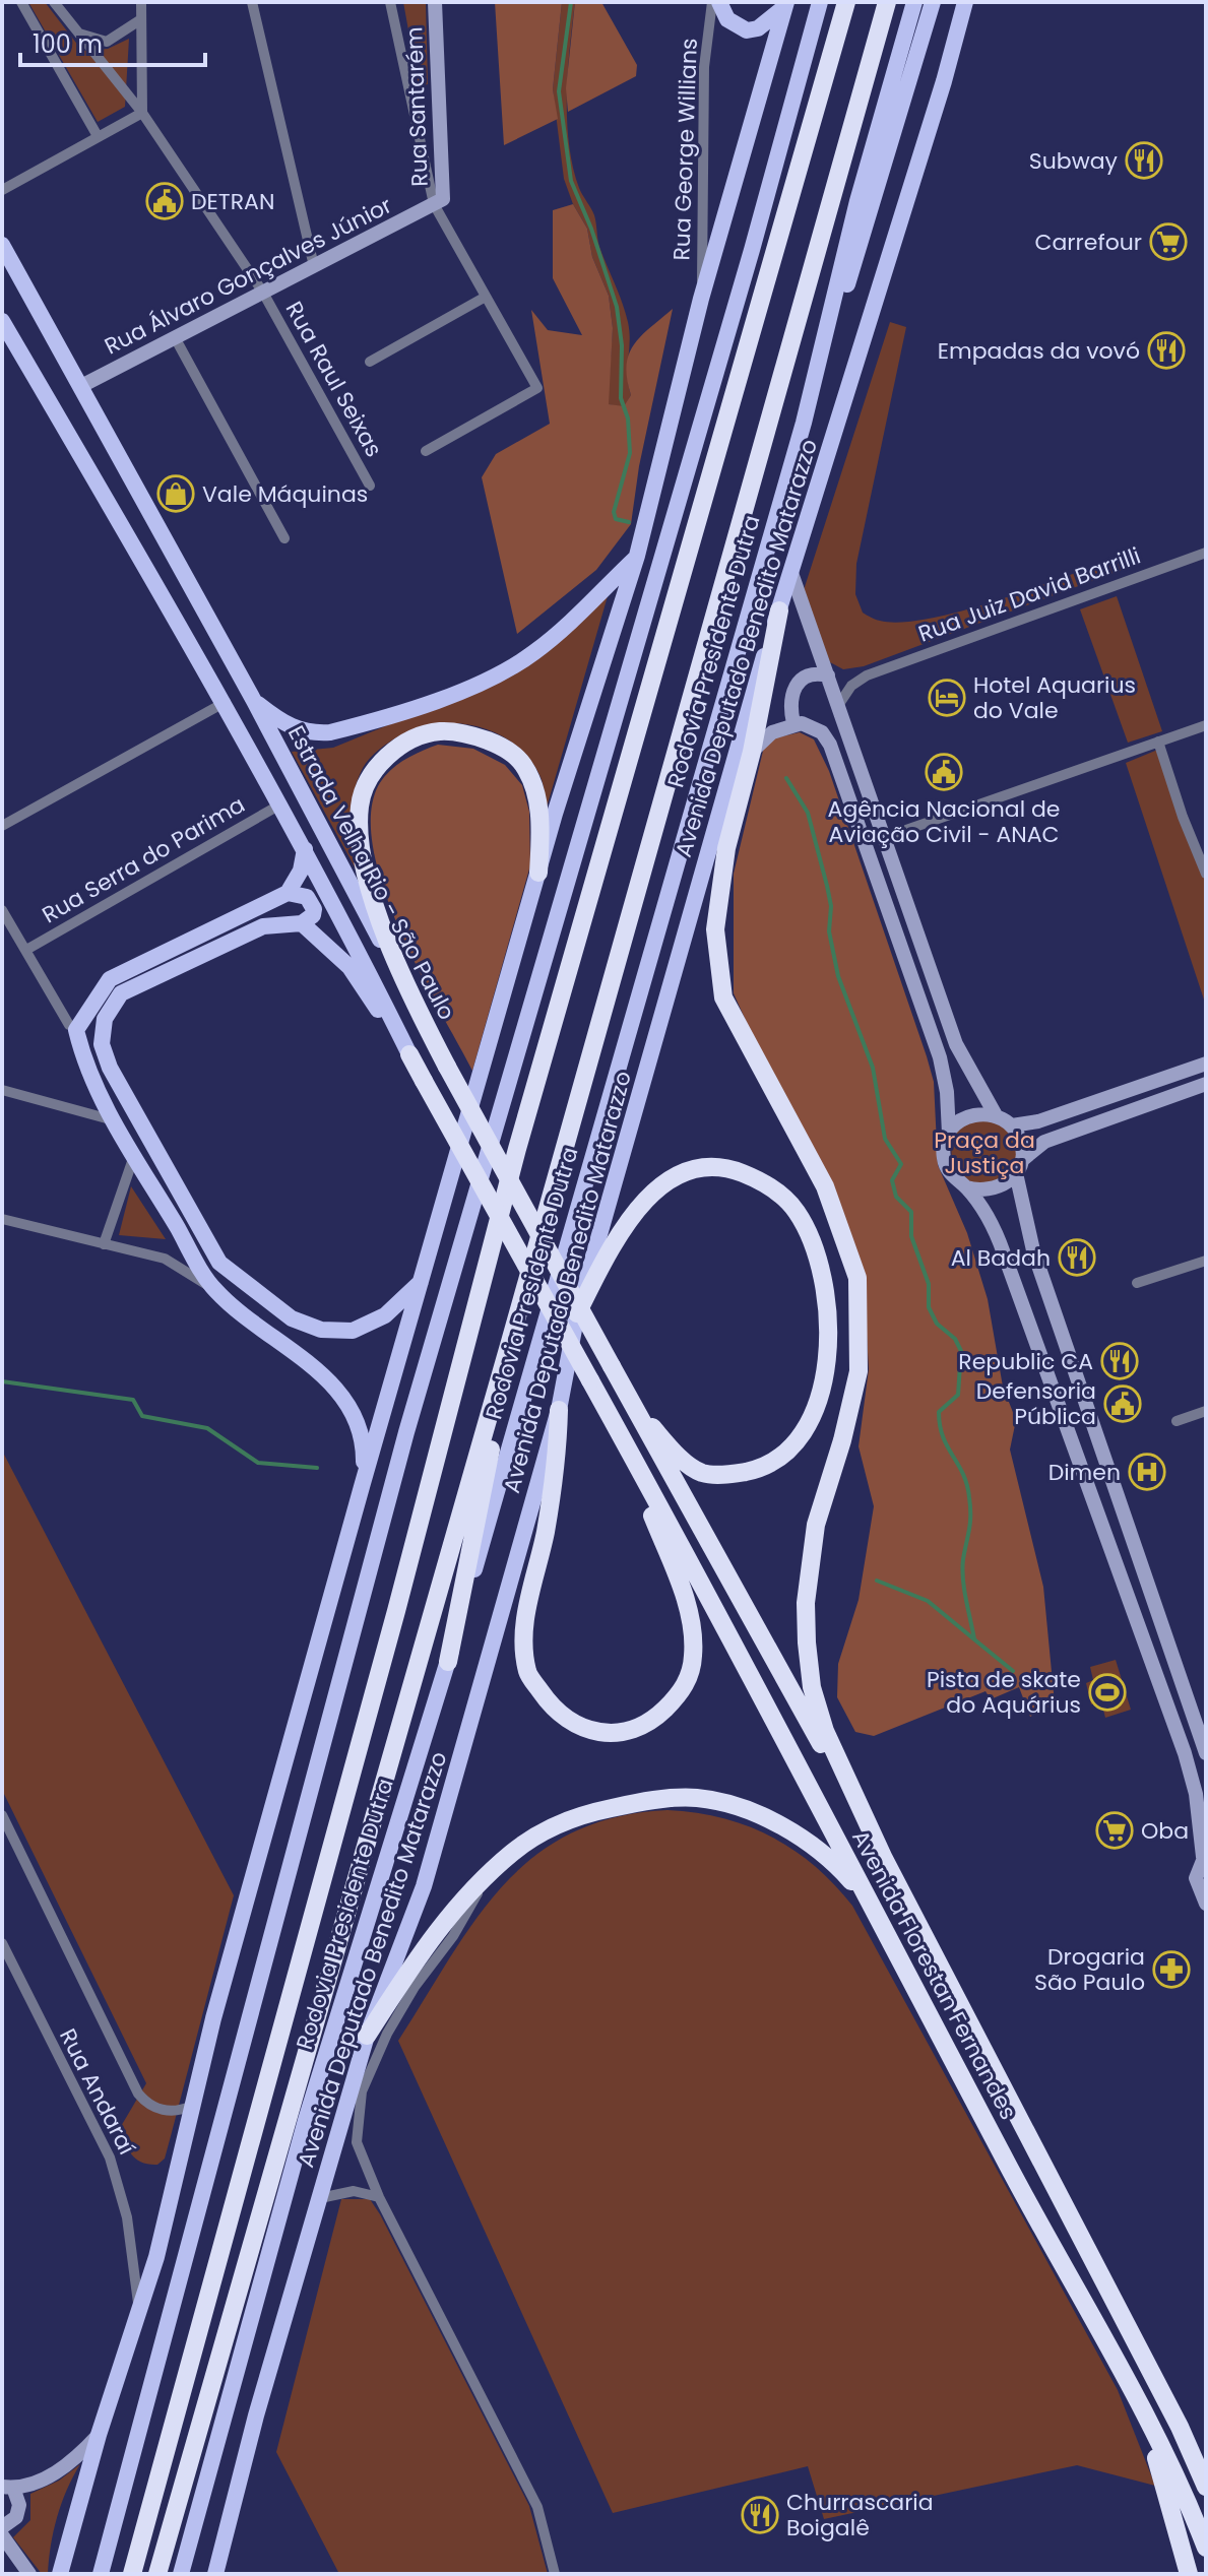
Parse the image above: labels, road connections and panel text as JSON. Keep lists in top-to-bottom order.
{
  "streets": {
    "highway": ["Rodovia Presidente Dutra", "Estrada Velha Rio - São Paulo", "Avenida Florestan Fernandes"],
    "main road": ["Avenida Deputado Benedito Matarazzo"],
    "street": [
      "Rua Santarém",
      "Rua George Willians",
      "Rua Álvaro Gonçalves Júnior",
      "Rua Raul Seixas",
      "Rua Juiz David Barrilli",
      "Rua Serra do Parima",
      "Rua Andaraí"
    ]
  },
  "crossings": [
    ["Rua Santarém", "Rua Álvaro Gonçalves Júnior"],
    ["Rua Álvaro Gonçalves Júnior", "Rua Raul Seixas"],
    ["Rua Álvaro Gonçalves Júnior", "Estrada Velha Rio - São Paulo"],
    ["Estrada Velha Rio - São Paulo", "Avenida Florestan Fernandes"]
  ],
  "parks": ["Praça da Justiça"],
  "places": {
    "restaurant": [
      "Subway",
      "Empadas da vovó",
      "Al Badah",
      "Republic CA",
      "Churrascaria Boigalê"
    ],
    "public building": ["DETRAN", "Agência Nacional de Aviação Civil - ANAC", "Defensoria Pública"],
    "supermarket": ["Carrefour", "Oba"],
    "shop": ["Vale Máquinas"],
    "hotel": ["Hotel Aquarius do Vale"],
    "hospital": ["Dimen"],
    "sports": ["Pista de skate do Aquárius"],
    "pharmacy": ["Drogaria São Paulo"]
  },
  "scale_bar": "100 m"
}
